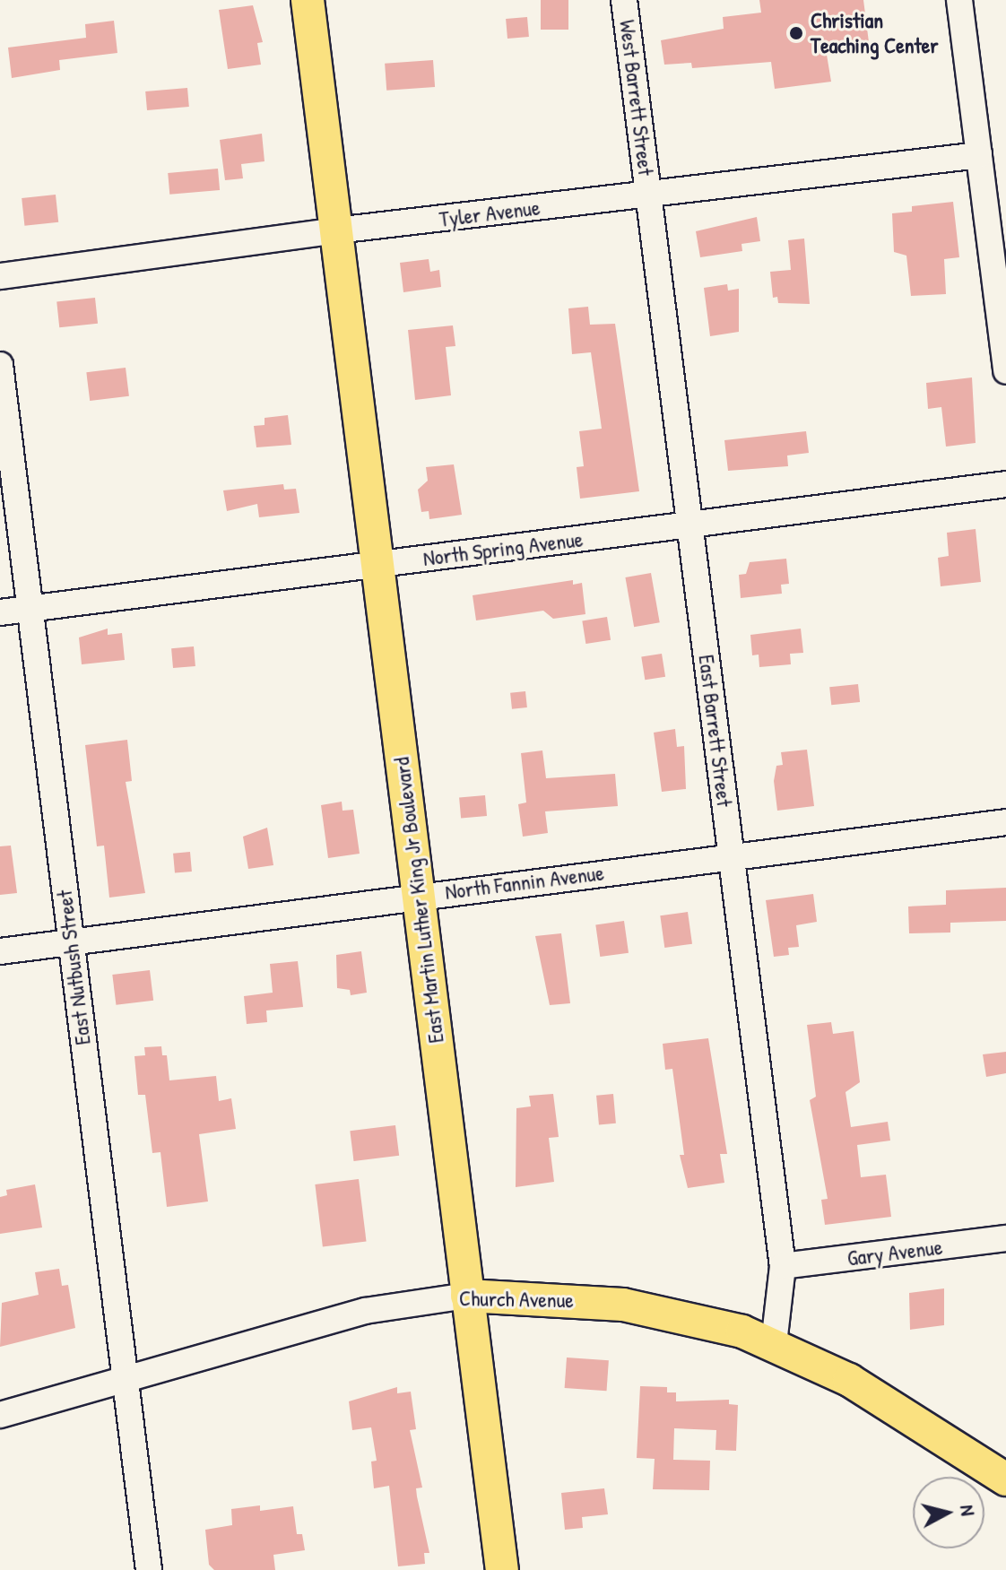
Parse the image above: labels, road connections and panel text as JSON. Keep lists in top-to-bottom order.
{
  "streets": {
    "main road": ["East Martin Luther King Jr Boulevard", "Church Avenue"],
    "street": [
      "West Barrett Street",
      "Tyler Avenue",
      "North Spring Avenue",
      "East Barrett Street",
      "North Fannin Avenue",
      "East Nutbush Street",
      "Gary Avenue"
    ]
  },
  "crossings": [
    ["West Barrett Street", "Tyler Avenue"],
    ["West Barrett Street", "East Barrett Street"],
    ["Tyler Avenue", "East Barrett Street"],
    ["Tyler Avenue", "East Martin Luther King Jr Boulevard"],
    ["North Spring Avenue", "East Barrett Street"],
    ["North Spring Avenue", "East Martin Luther King Jr Boulevard"],
    ["North Spring Avenue", "East Nutbush Street"],
    ["East Barrett Street", "North Fannin Avenue"],
    ["East Barrett Street", "Gary Avenue"],
    ["East Barrett Street", "Church Avenue"],
    ["North Fannin Avenue", "East Martin Luther King Jr Boulevard"],
    ["North Fannin Avenue", "East Nutbush Street"],
    ["East Martin Luther King Jr Boulevard", "Church Avenue"],
    ["East Nutbush Street", "Church Avenue"]
  ],
  "places": ["Christian Teaching Center"],
  "north": "right"
}
